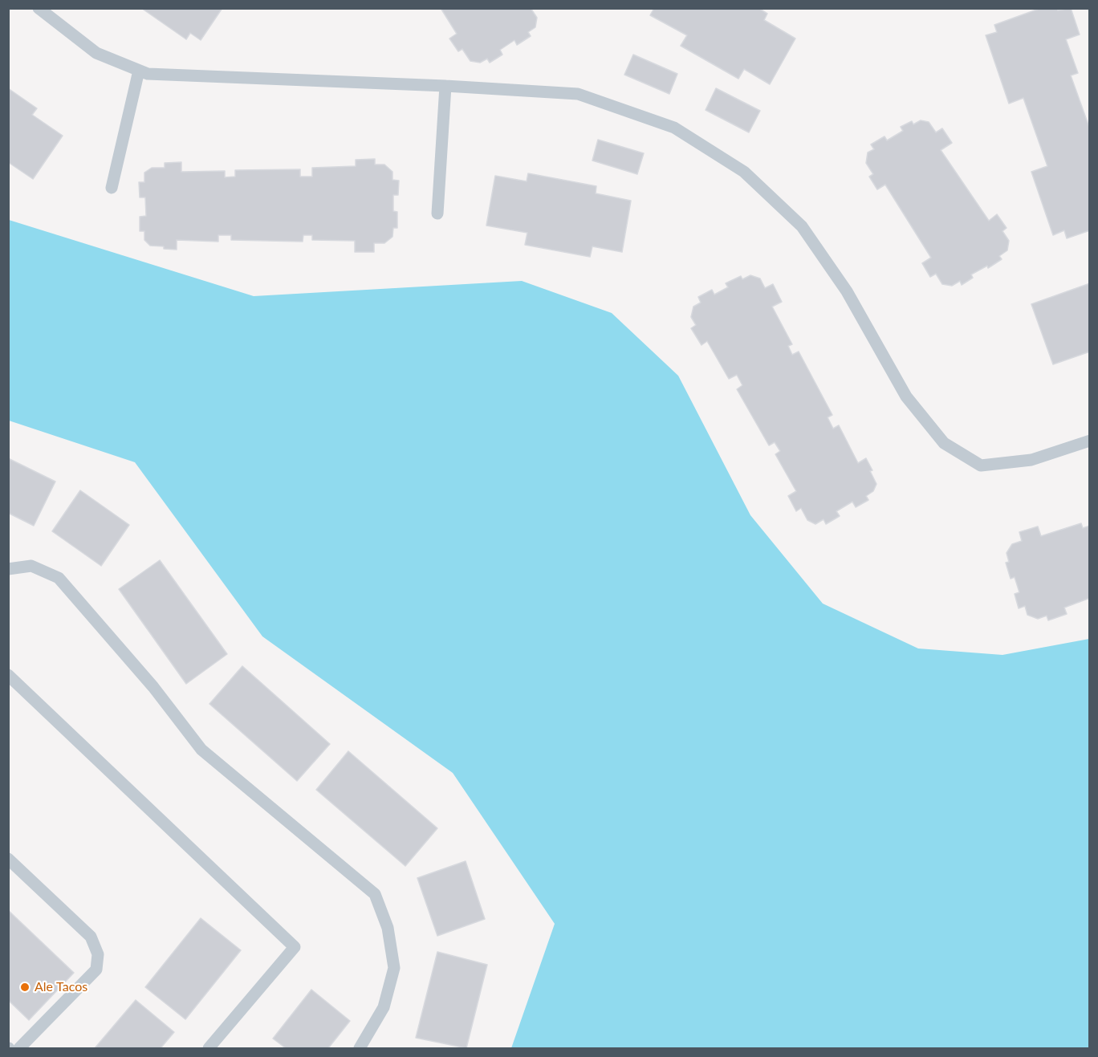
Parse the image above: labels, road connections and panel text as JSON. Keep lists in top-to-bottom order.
{
  "places": ["Ale Tacos"]
}
